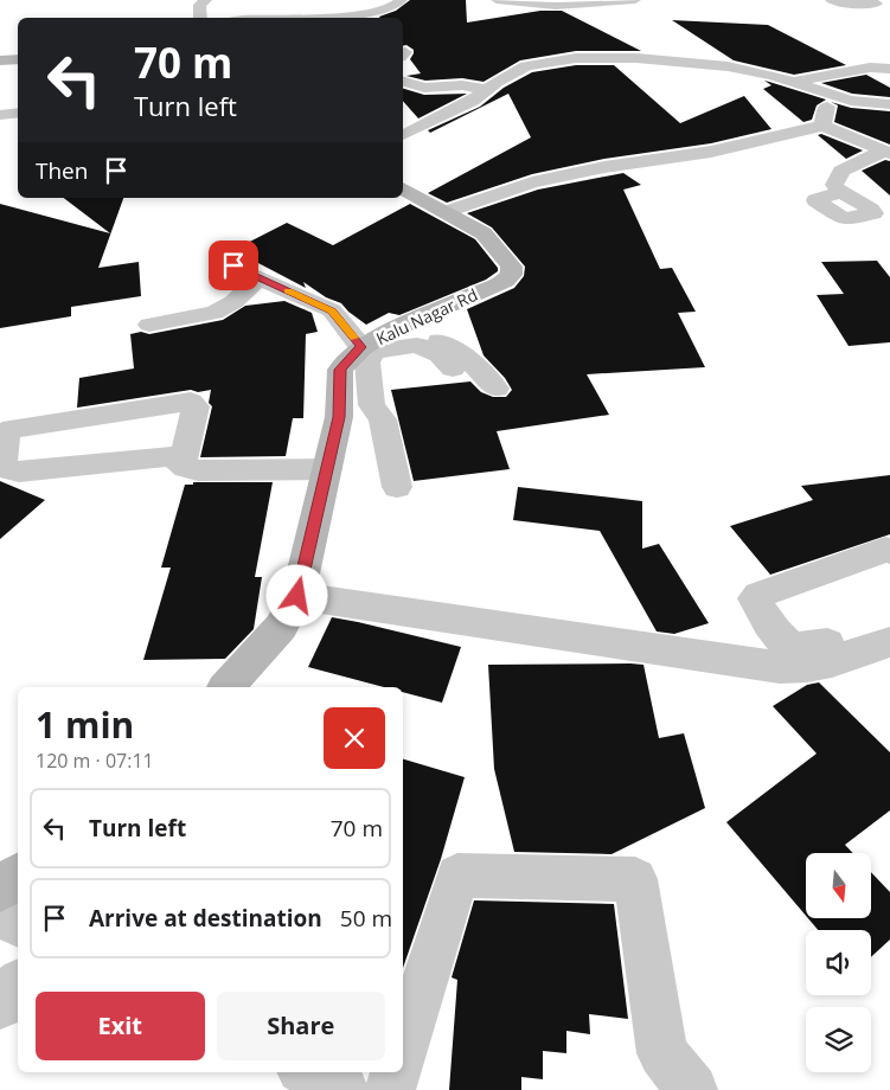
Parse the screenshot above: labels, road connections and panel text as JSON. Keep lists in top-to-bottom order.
{
  "streets": {
    "street": ["Kalu Nagar Rd"]
  },
  "north": "bottom",
  "page": {
    "turn": ["70 m", "Turn left"],
    "then": "Then",
    "heading": ["1 min", "120 m · 07:11"],
    "list": [
      {
        "name": "Turn left",
        "value": "70 m"
      },
      {
        "name": "Arrive at destination",
        "value": "50 m"
      }
    ],
    "buttons": ["Exit", "Share"]
  }
}
